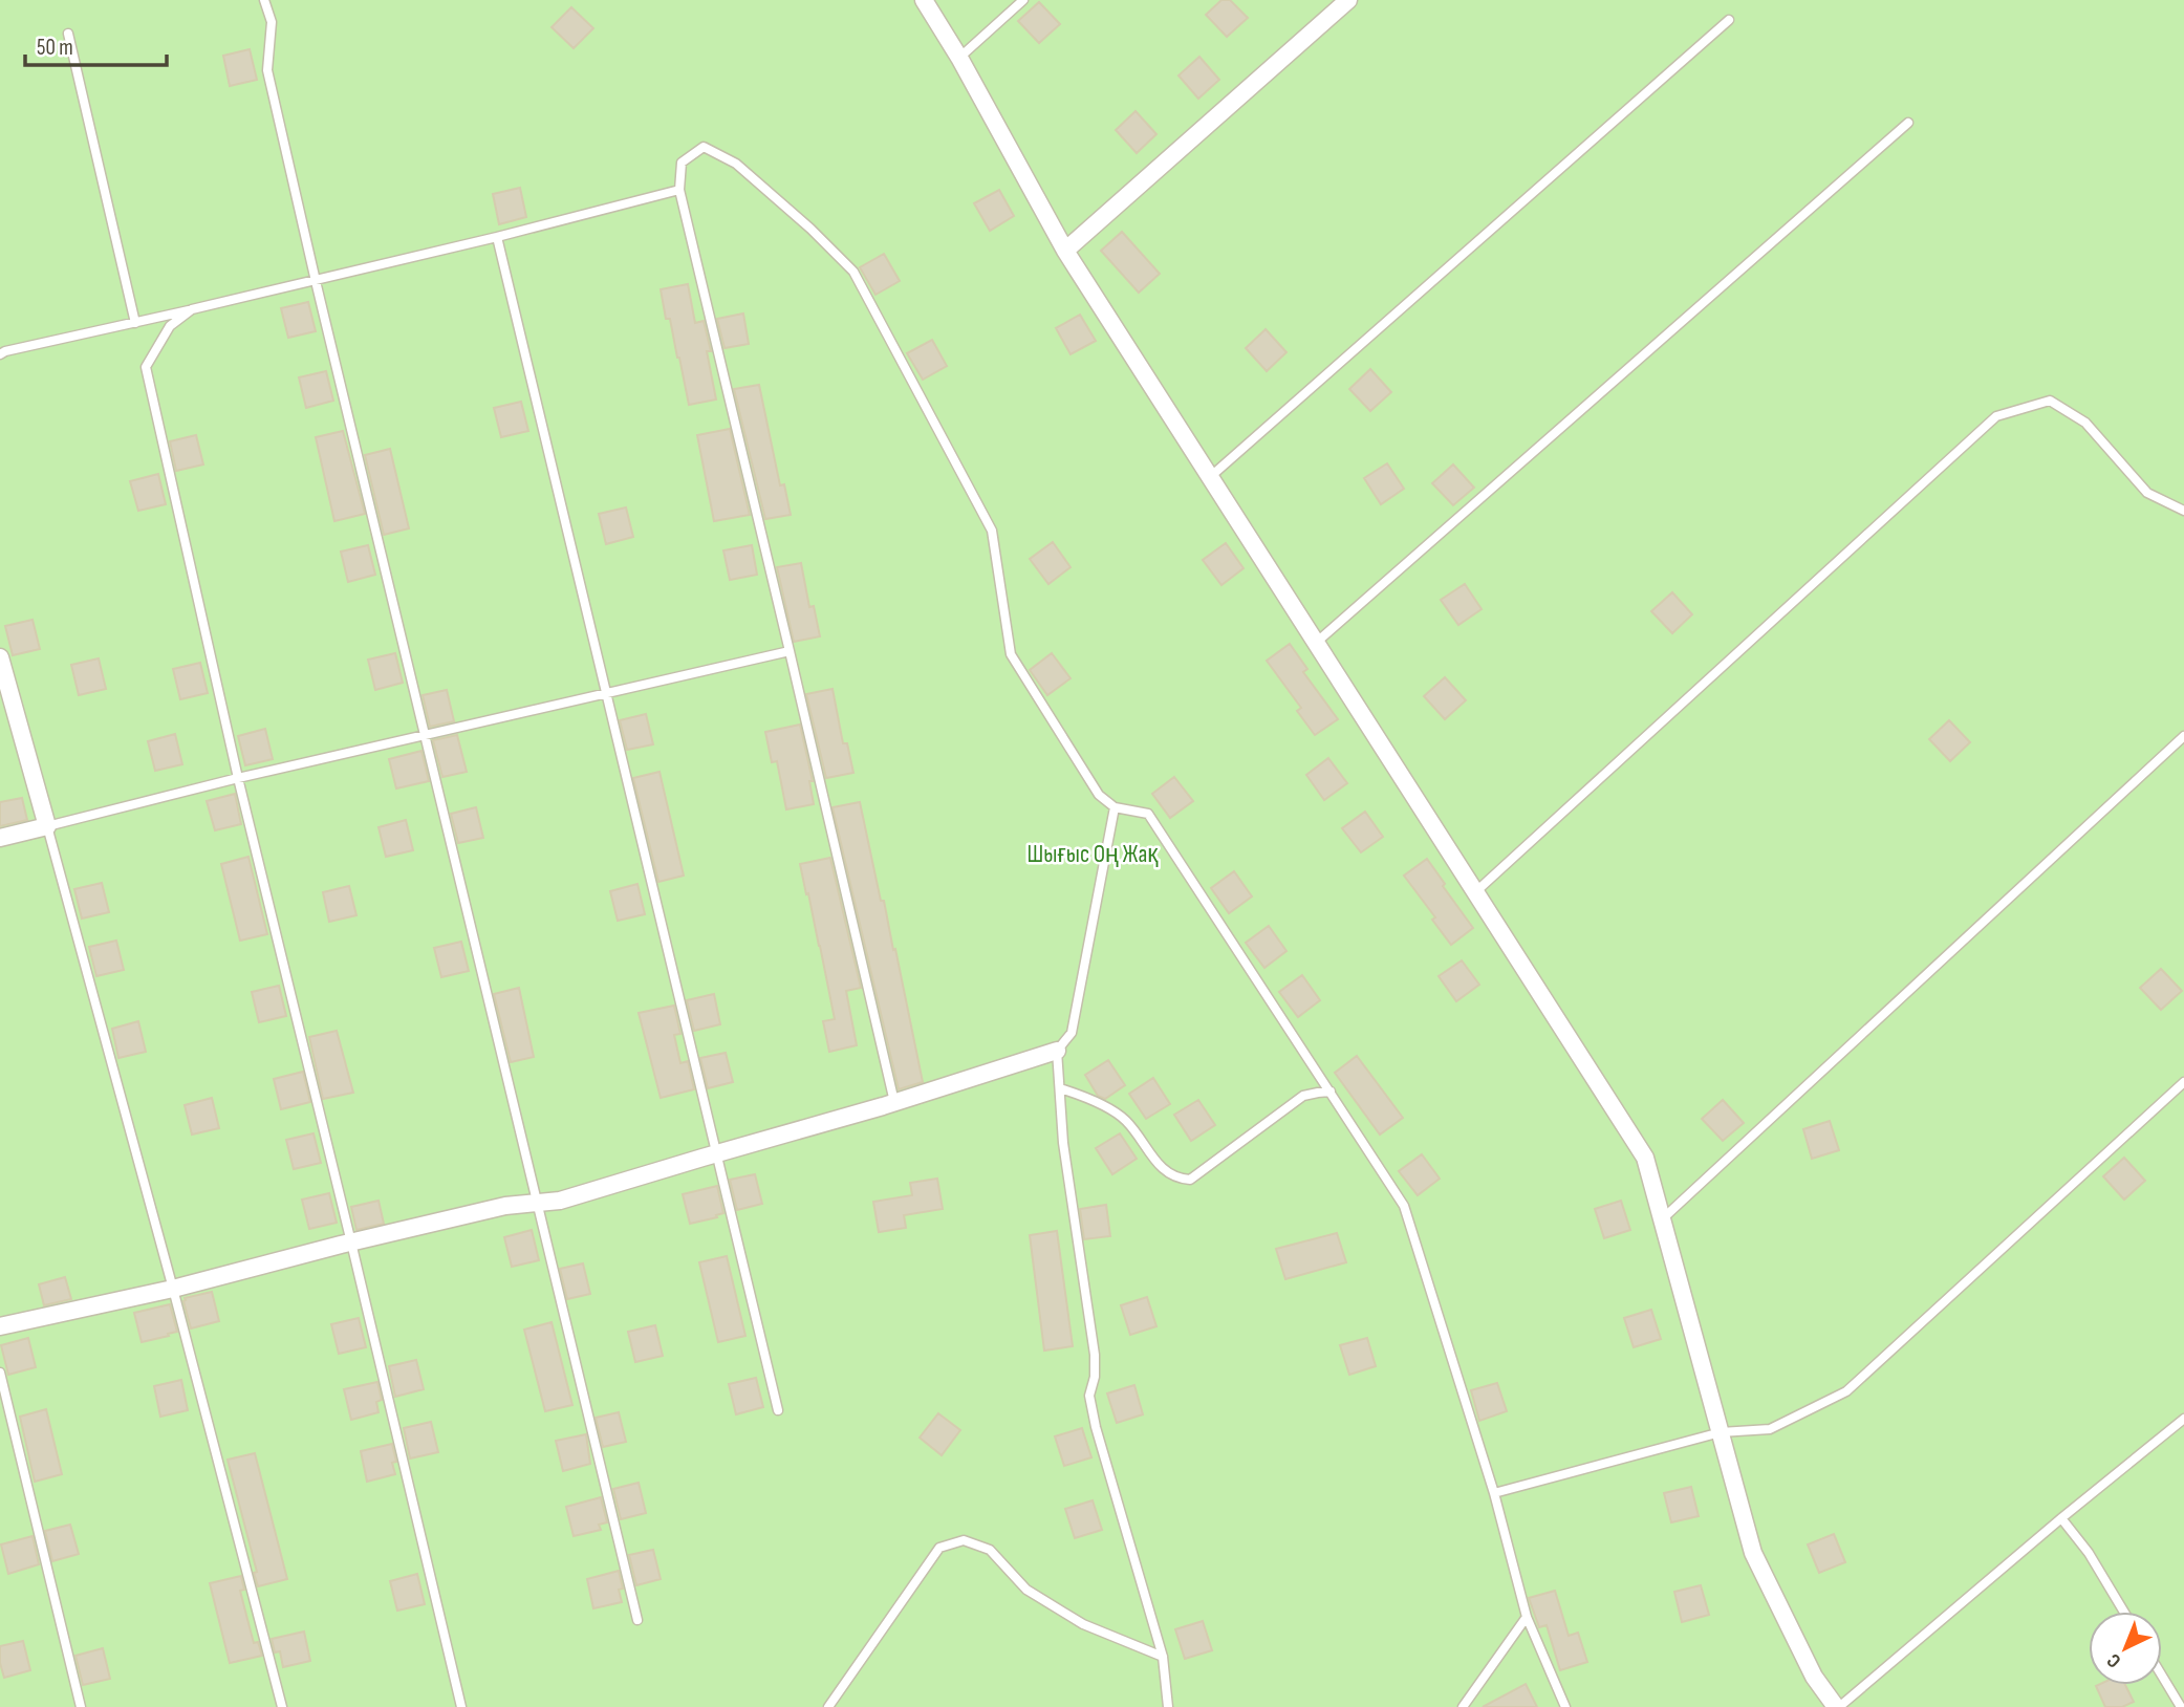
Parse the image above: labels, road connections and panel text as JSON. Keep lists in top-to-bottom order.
{
  "parks": ["Шығыс Оң Жақ"],
  "scale_bar": "50 m",
  "north": "bottom left"
}
